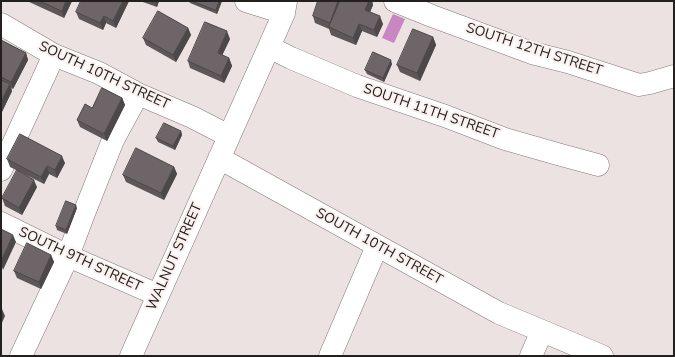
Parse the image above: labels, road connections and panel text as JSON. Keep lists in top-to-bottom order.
{
  "streets": {
    "street": [
      "SOUTH 12TH STREET",
      "SOUTH 10TH STREET",
      "SOUTH 11TH STREET",
      "WALNUT STREET",
      "SOUTH 9TH STREET"
    ]
  },
  "crossings": [
    ["SOUTH 10TH STREET", "WALNUT STREET"],
    ["WALNUT STREET", "SOUTH 9TH STREET"]
  ]
}
